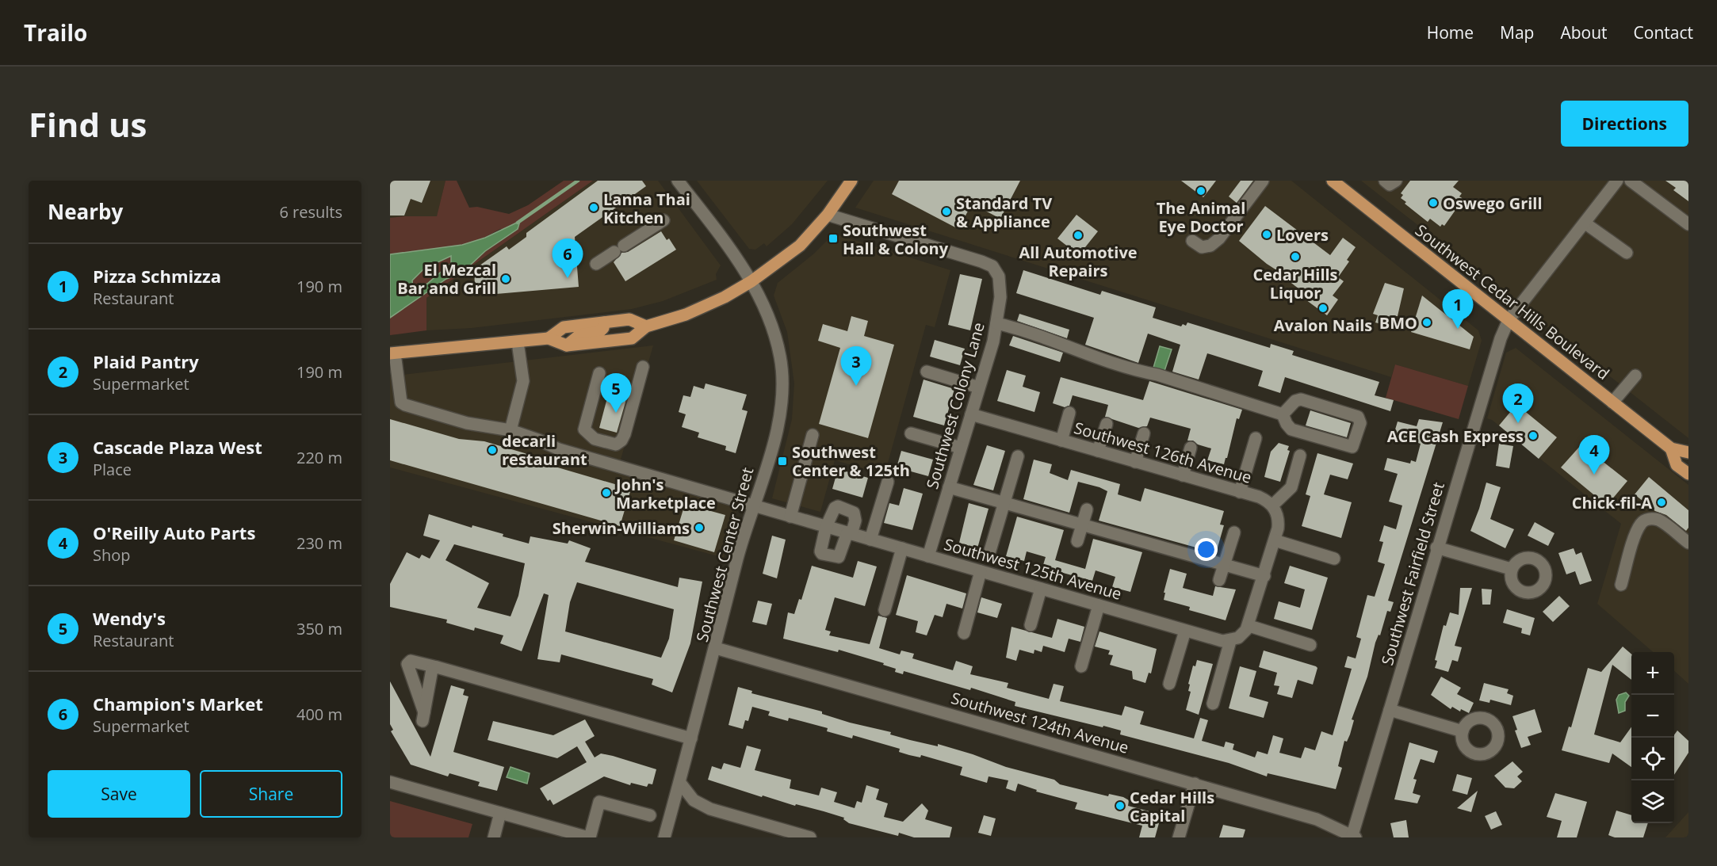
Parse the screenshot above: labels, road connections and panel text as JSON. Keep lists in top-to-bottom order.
{
  "streets": {
    "main road": ["Southwest Cedar Hills Boulevard"],
    "street": [
      "Southwest Colony Lane",
      "Southwest 126th Avenue",
      "Southwest Center Street",
      "Southwest 125th Avenue",
      "Southwest Fairfield Street",
      "Southwest 124th Avenue"
    ]
  },
  "crossings": [
    ["Southwest Cedar Hills Boulevard", "Southwest Fairfield Street"],
    ["Southwest Colony Lane", "Southwest 126th Avenue"],
    ["Southwest Colony Lane", "Southwest 125th Avenue"],
    ["Southwest Center Street", "Southwest 125th Avenue"],
    ["Southwest Center Street", "Southwest 124th Avenue"],
    ["Southwest Fairfield Street", "Southwest 124th Avenue"]
  ],
  "places": {
    "other": [
      "The Animal Eye Doctor",
      "Oswego Grill",
      "Lanna Thai Kitchen",
      "Standard TV & Appliance",
      "Lovers",
      "All Automotive Repairs",
      "Cedar Hills Liquor",
      "El Mezcal Bar and Grill",
      "Avalon Nails",
      "BMO",
      "ACE Cash Express",
      "decarli restaurant",
      "John's Marketplace",
      "Chick-fil-A",
      "Sherwin-Williams",
      "Cedar Hills Capital"
    ],
    "transit": ["Southwest Hall & Colony", "Southwest Center & 125th"]
  },
  "page": {
    "header": "Trailo",
    "nav": [
      "Home",
      "Map",
      "About",
      "Contact"
    ],
    "buttons": [
      "Directions",
      ["Save", "Share"]
    ],
    "title": "Find us",
    "heading": ["Nearby", "6 results"],
    "pins": [
      "6",
      "1",
      "3",
      "5",
      "2",
      "4"
    ],
    "list": [
      {
        "mark": "1",
        "name": "Pizza Schmizza",
        "note": "Restaurant",
        "value": "190 m"
      },
      {
        "mark": "2",
        "name": "Plaid Pantry",
        "note": "Supermarket",
        "value": "190 m"
      },
      {
        "mark": "3",
        "name": "Cascade Plaza West",
        "note": "Place",
        "value": "220 m"
      },
      {
        "mark": "4",
        "name": "O'Reilly Auto Parts",
        "note": "Shop",
        "value": "230 m"
      },
      {
        "mark": "5",
        "name": "Wendy's",
        "note": "Restaurant",
        "value": "350 m"
      },
      {
        "mark": "6",
        "name": "Champion's Market",
        "note": "Supermarket",
        "value": "400 m"
      }
    ],
    "map_buttons": ["+", "−"]
  }
}
